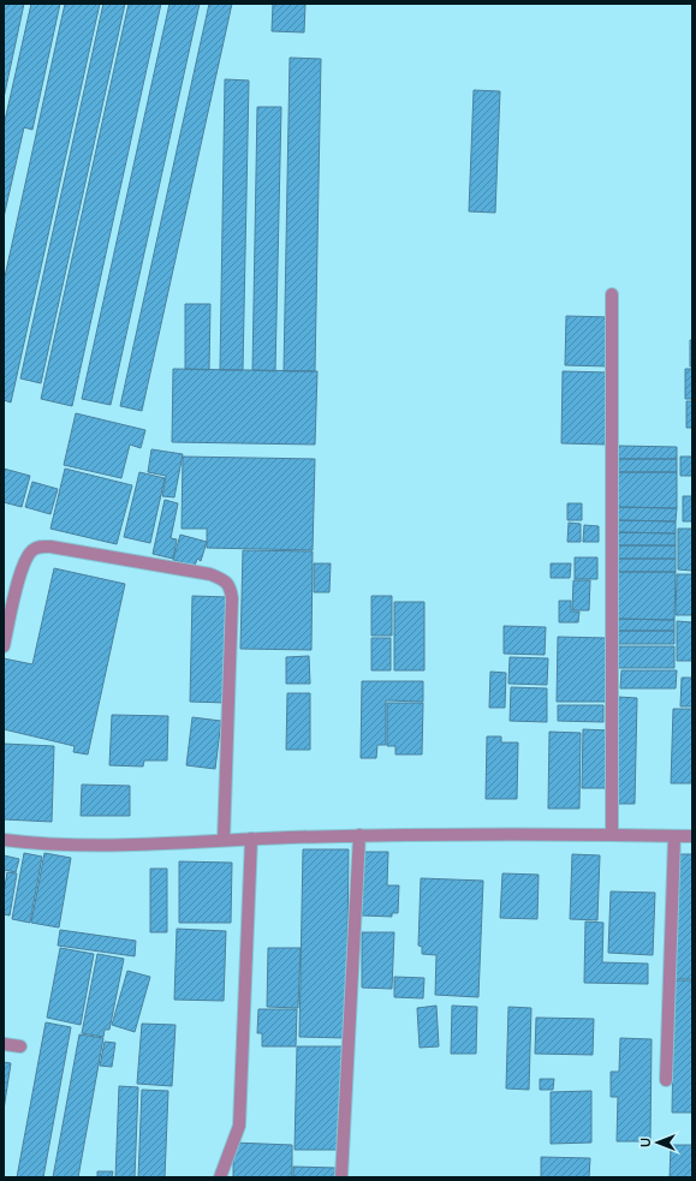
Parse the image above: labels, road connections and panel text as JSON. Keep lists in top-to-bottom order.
{
  "north": "left"
}
